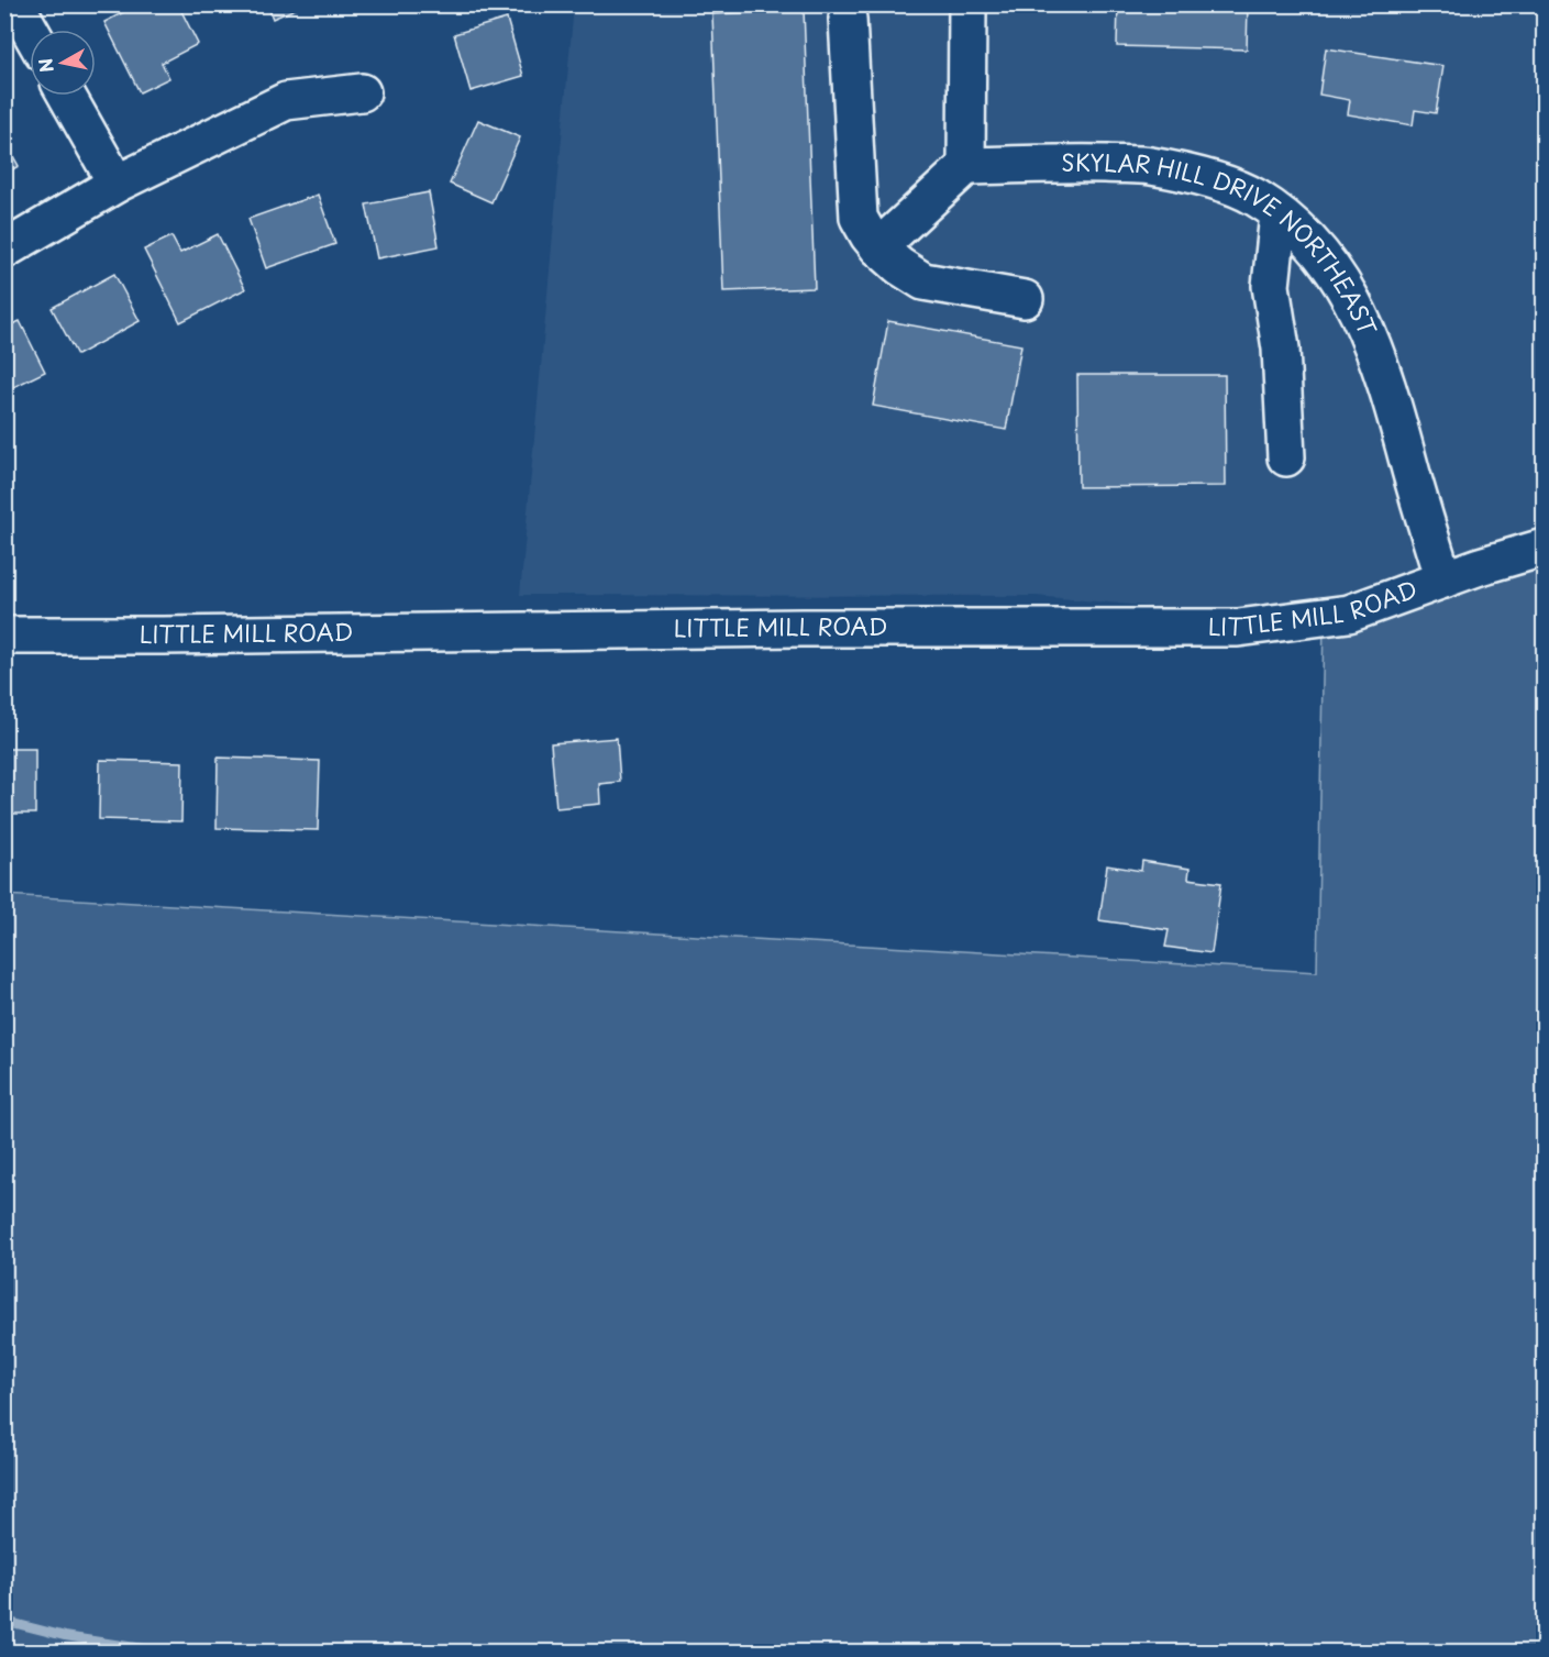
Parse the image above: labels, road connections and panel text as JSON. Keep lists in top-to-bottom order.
{
  "streets": {
    "street": ["SKYLAR HILL DRIVE NORTHEAST", "LITTLE MILL ROAD"]
  },
  "crossings": [
    ["SKYLAR HILL DRIVE NORTHEAST", "LITTLE MILL ROAD"]
  ],
  "north": "left"
}
